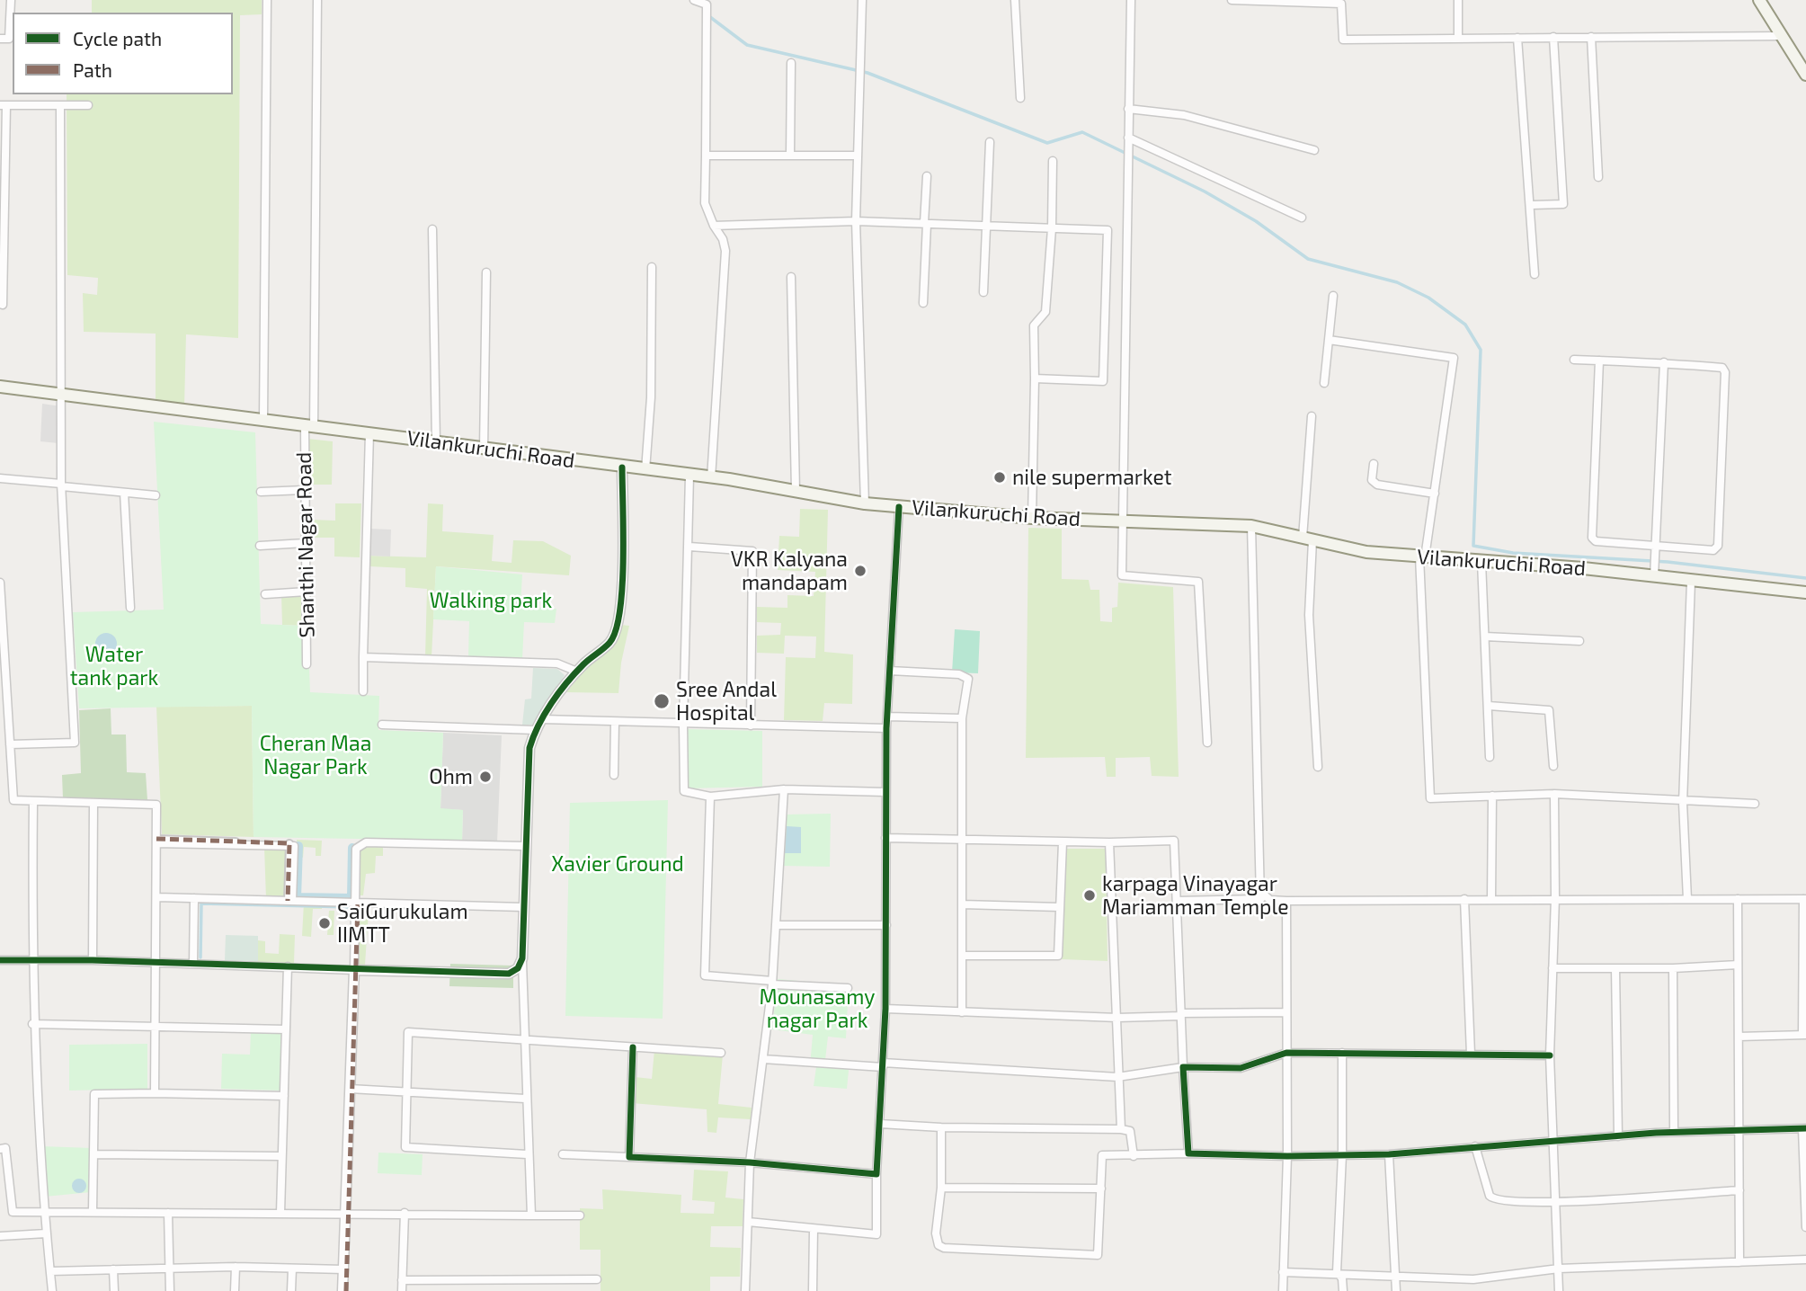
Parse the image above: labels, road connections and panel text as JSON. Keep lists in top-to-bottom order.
{
  "streets": {
    "main road": ["Vilankuruchi Road"],
    "street": ["Shanthi Nagar Road"]
  },
  "crossings": [
    ["Vilankuruchi Road", "Shanthi Nagar Road"]
  ],
  "parks": [
    "Walking park",
    "Water tank park",
    "Cheran Maa Nagar Park",
    "Xavier Ground",
    "Mounasamy nagar Park"
  ],
  "places": [
    "nile supermarket",
    "VKR Kalyana mandapam",
    "Sree Andal Hospital",
    "Ohm",
    "karpaga Vinayagar Mariamman Temple",
    "SaiGurukulam IIMTT"
  ],
  "legend": ["Cycle path", "Path"]
}
